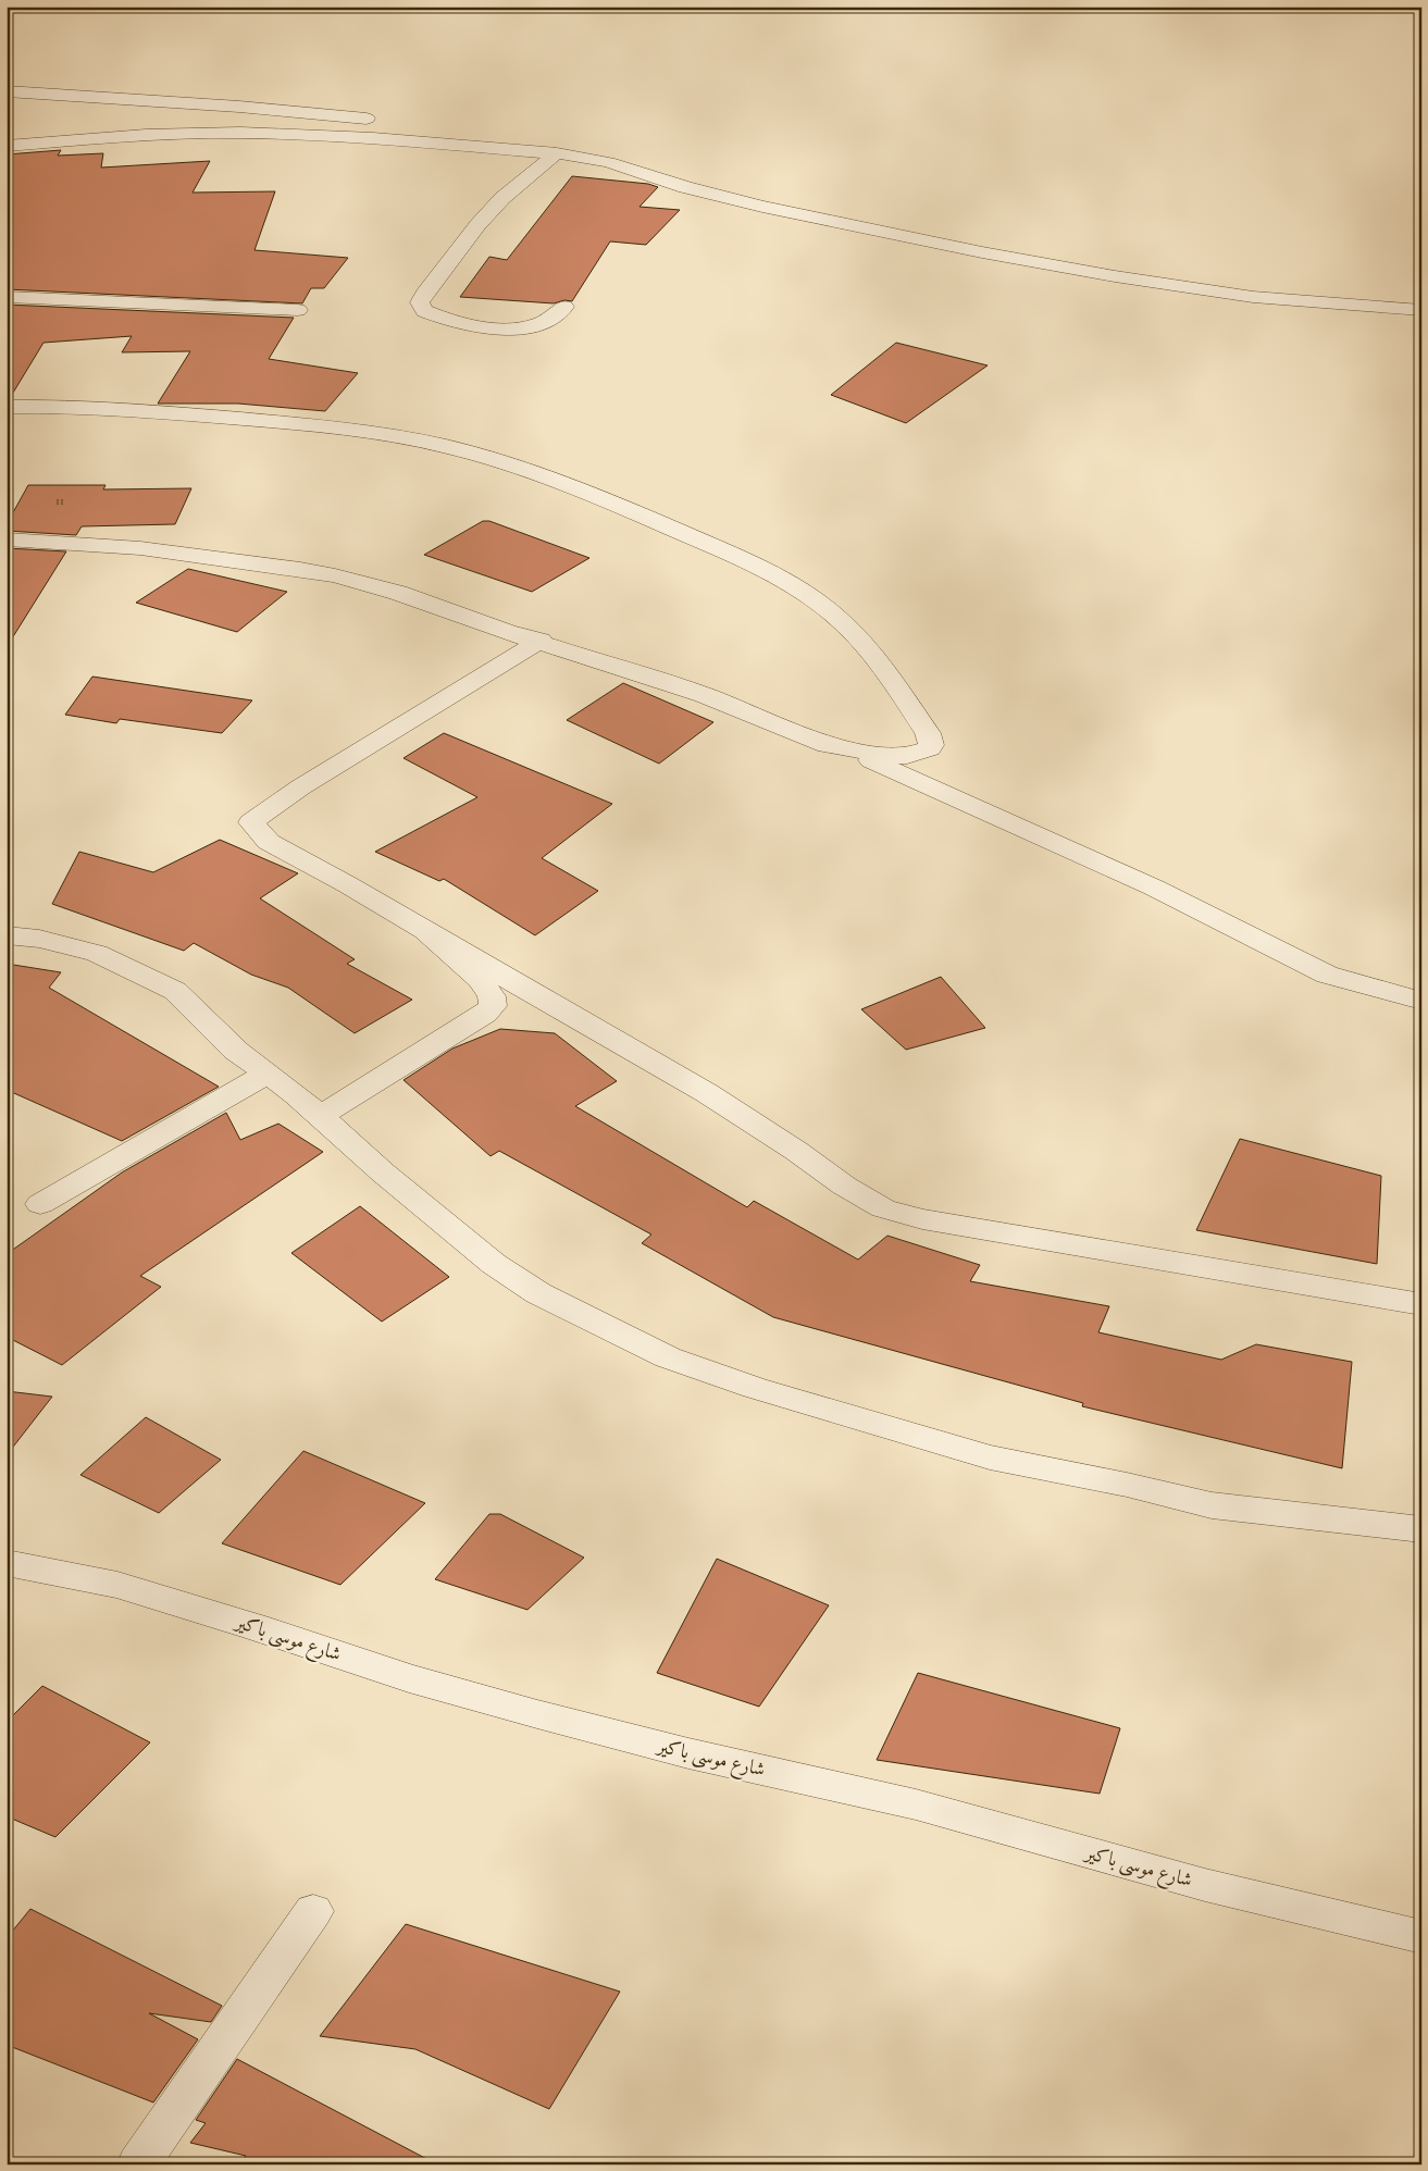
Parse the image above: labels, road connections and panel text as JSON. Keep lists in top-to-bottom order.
{
  "streets": {
    "street": ["شارع موسى باكير"]
  },
  "house_numbers": ["11"]
}
